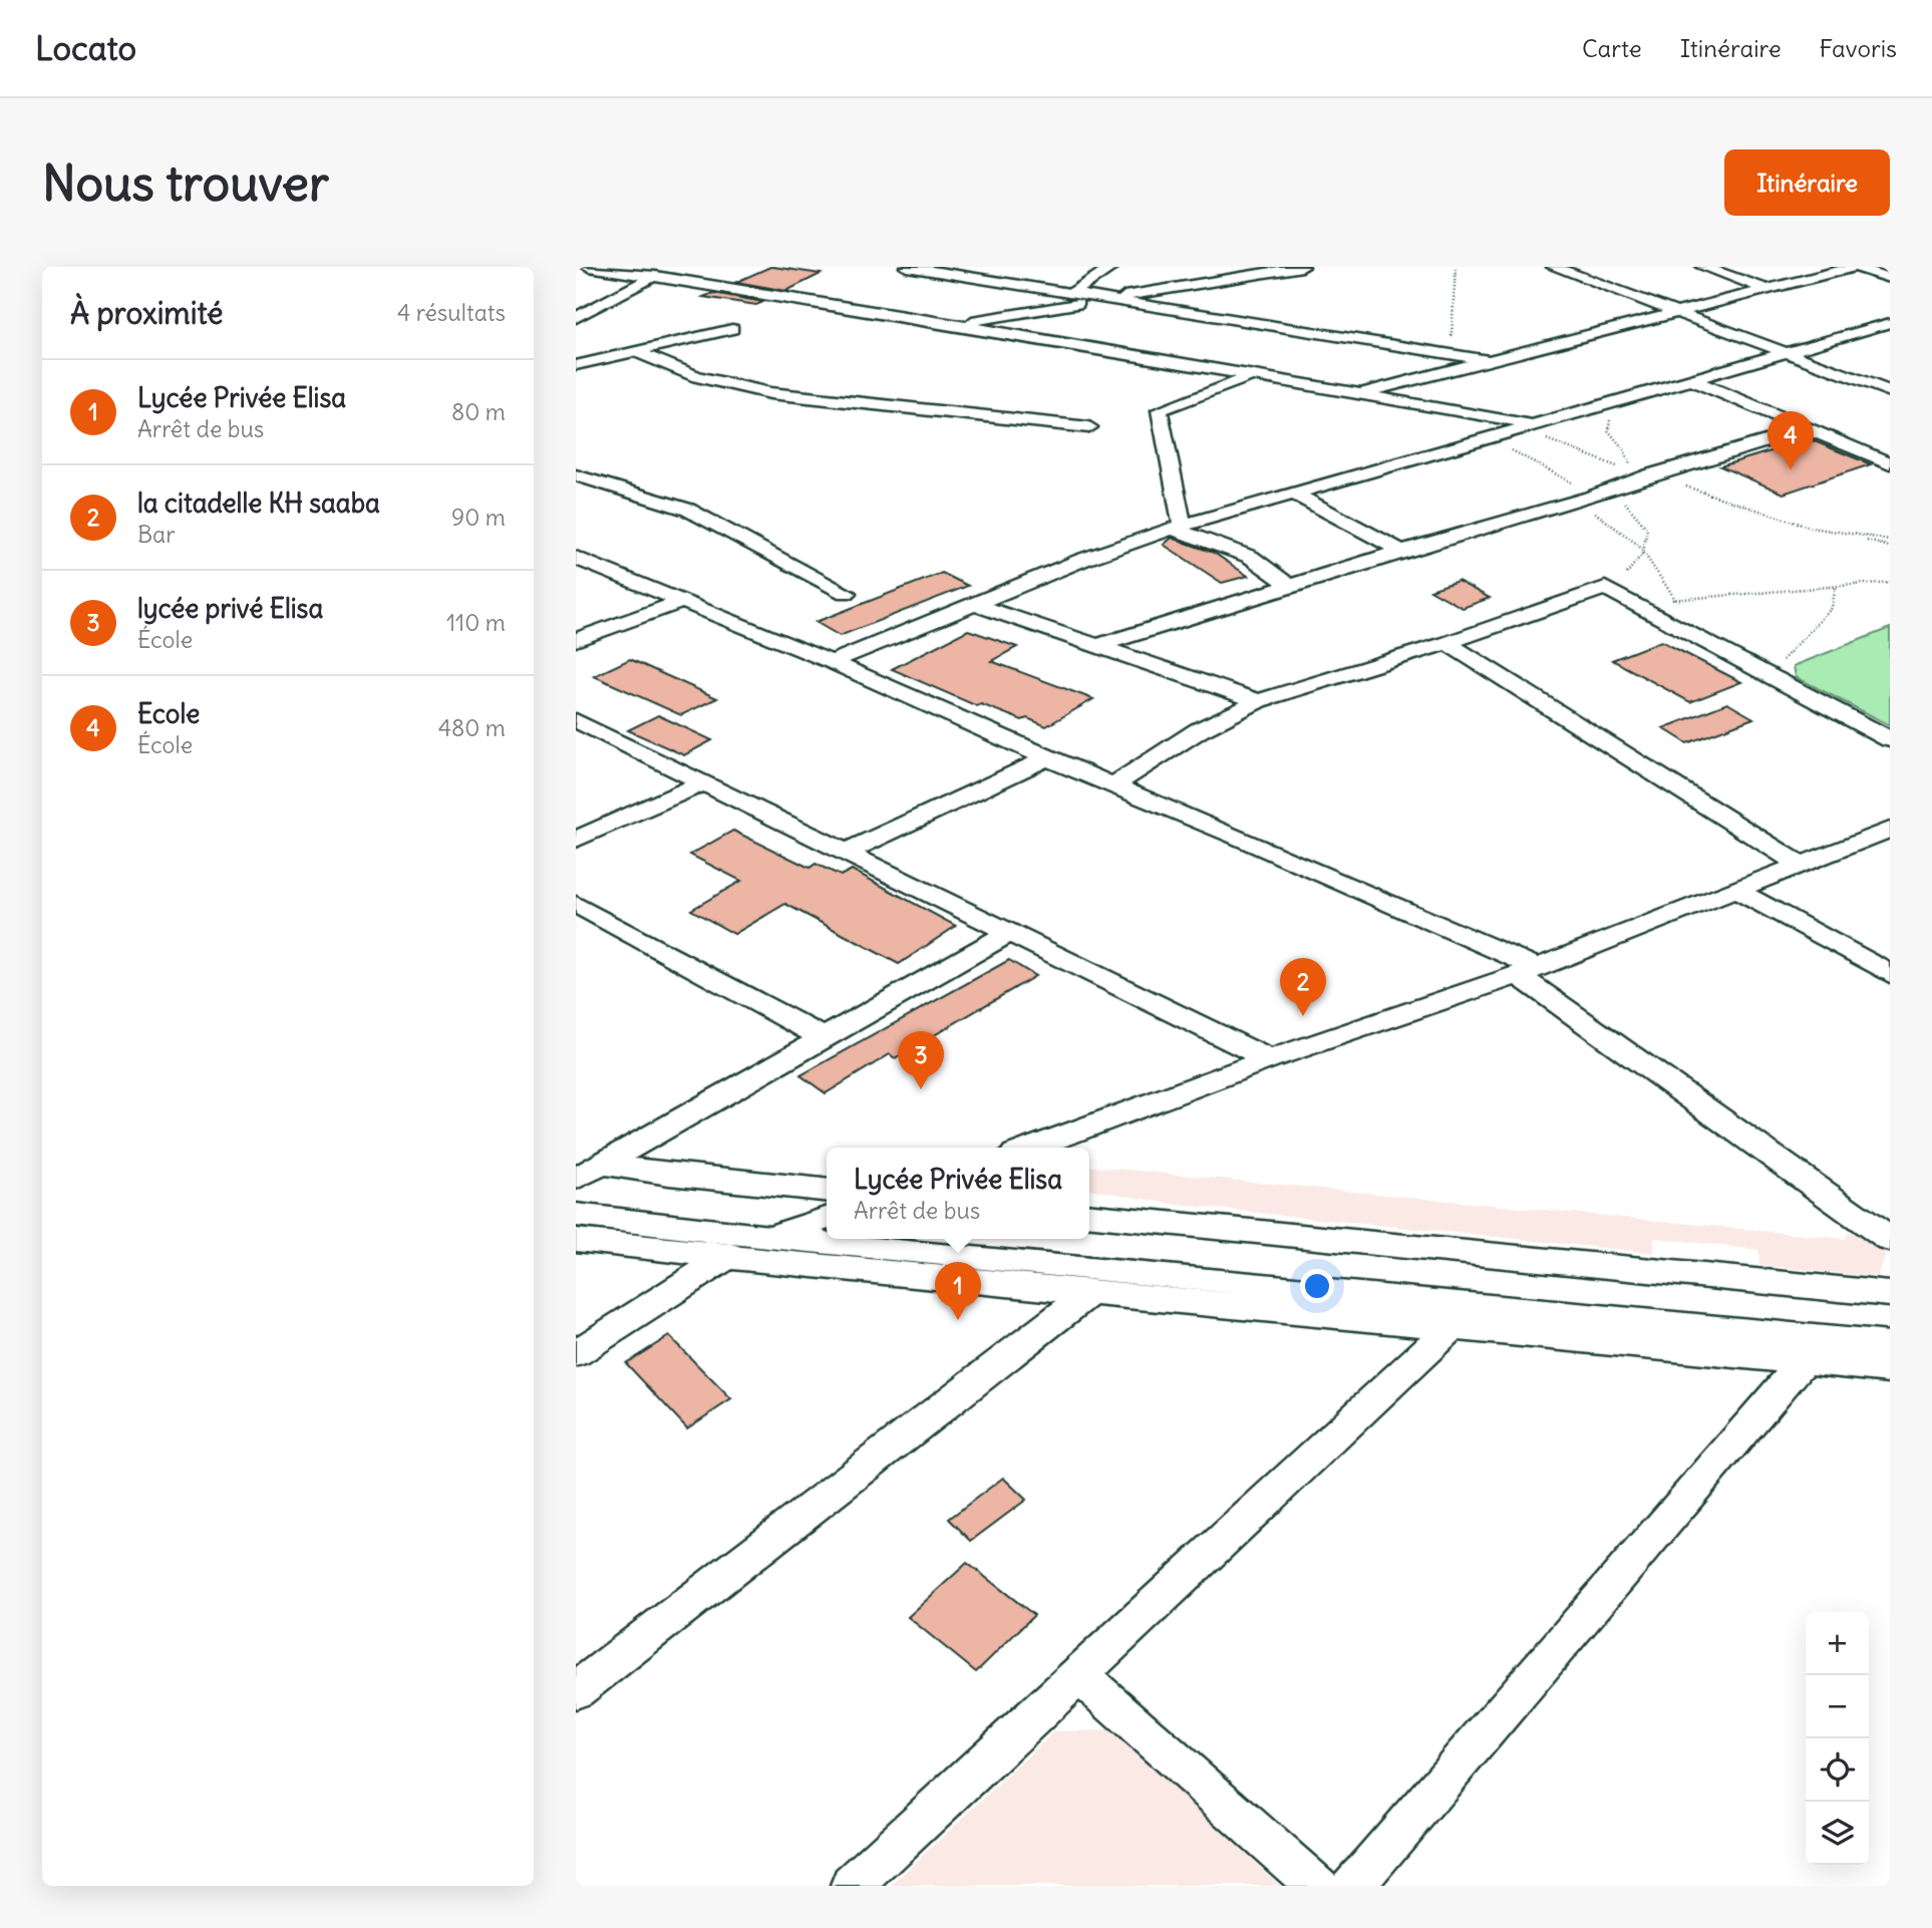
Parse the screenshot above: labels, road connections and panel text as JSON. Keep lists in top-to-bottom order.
{
  "page": {
    "header": "Locato",
    "nav": ["Carte", "Itinéraire", "Favoris"],
    "buttons": "Itinéraire",
    "title": "Nous trouver",
    "heading": ["À proximité", "4 résultats"],
    "list": [
      {
        "mark": "1",
        "name": "Lycée Privée Elisa",
        "note": "Arrêt de bus",
        "value": "80 m"
      },
      {
        "mark": "2",
        "name": "la citadelle KH saaba",
        "note": "Bar",
        "value": "90 m"
      },
      {
        "mark": "3",
        "name": "lycée privé Elisa",
        "note": "École",
        "value": "110 m"
      },
      {
        "mark": "4",
        "name": "Ecole",
        "note": "École",
        "value": "480 m"
      }
    ],
    "pins": [
      "4",
      "2",
      "3",
      "1"
    ],
    "popup": ["Lycée Privée Elisa", "Arrêt de bus"],
    "map_buttons": ["+", "−"]
  }
}
